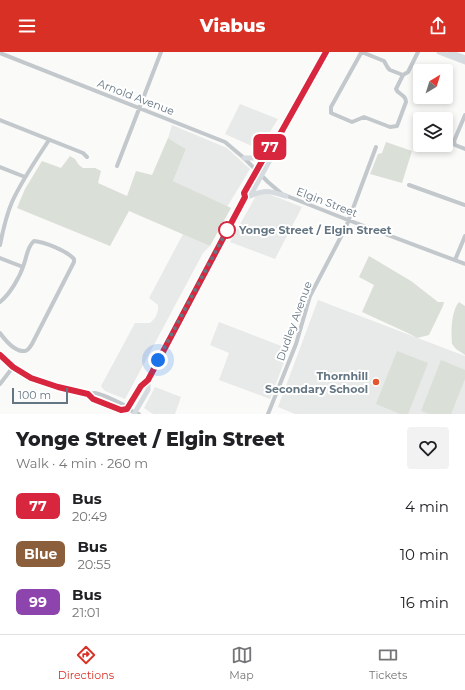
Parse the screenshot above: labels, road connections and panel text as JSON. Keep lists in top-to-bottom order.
{
  "streets": {
    "street": ["Arnold Avenue", "Elgin Street", "Dudley Avenue"]
  },
  "crossings": [
    ["Arnold Avenue", "Elgin Street"],
    ["Elgin Street", "Dudley Avenue"]
  ],
  "places": ["Yonge Street / Elgin Street", "Thornhill Secondary School"],
  "lines": ["bus line 77"],
  "scale_bar": "100 m",
  "north": "top right",
  "page": {
    "header": "Viabus",
    "on_map": "77",
    "scale": "100 m",
    "heading": ["Yonge Street / Elgin Street", "Walk · 4 min · 260 m"],
    "list": [
      {
        "mark": "77",
        "name": "Bus",
        "note": "20:49",
        "value": "4 min"
      },
      {
        "mark": "Blue",
        "name": "Bus",
        "note": "20:55",
        "value": "10 min"
      },
      {
        "mark": "99",
        "name": "Bus",
        "note": "21:01",
        "value": "16 min"
      }
    ],
    "tabs": ["Directions", "Map", "Tickets"]
  }
}
